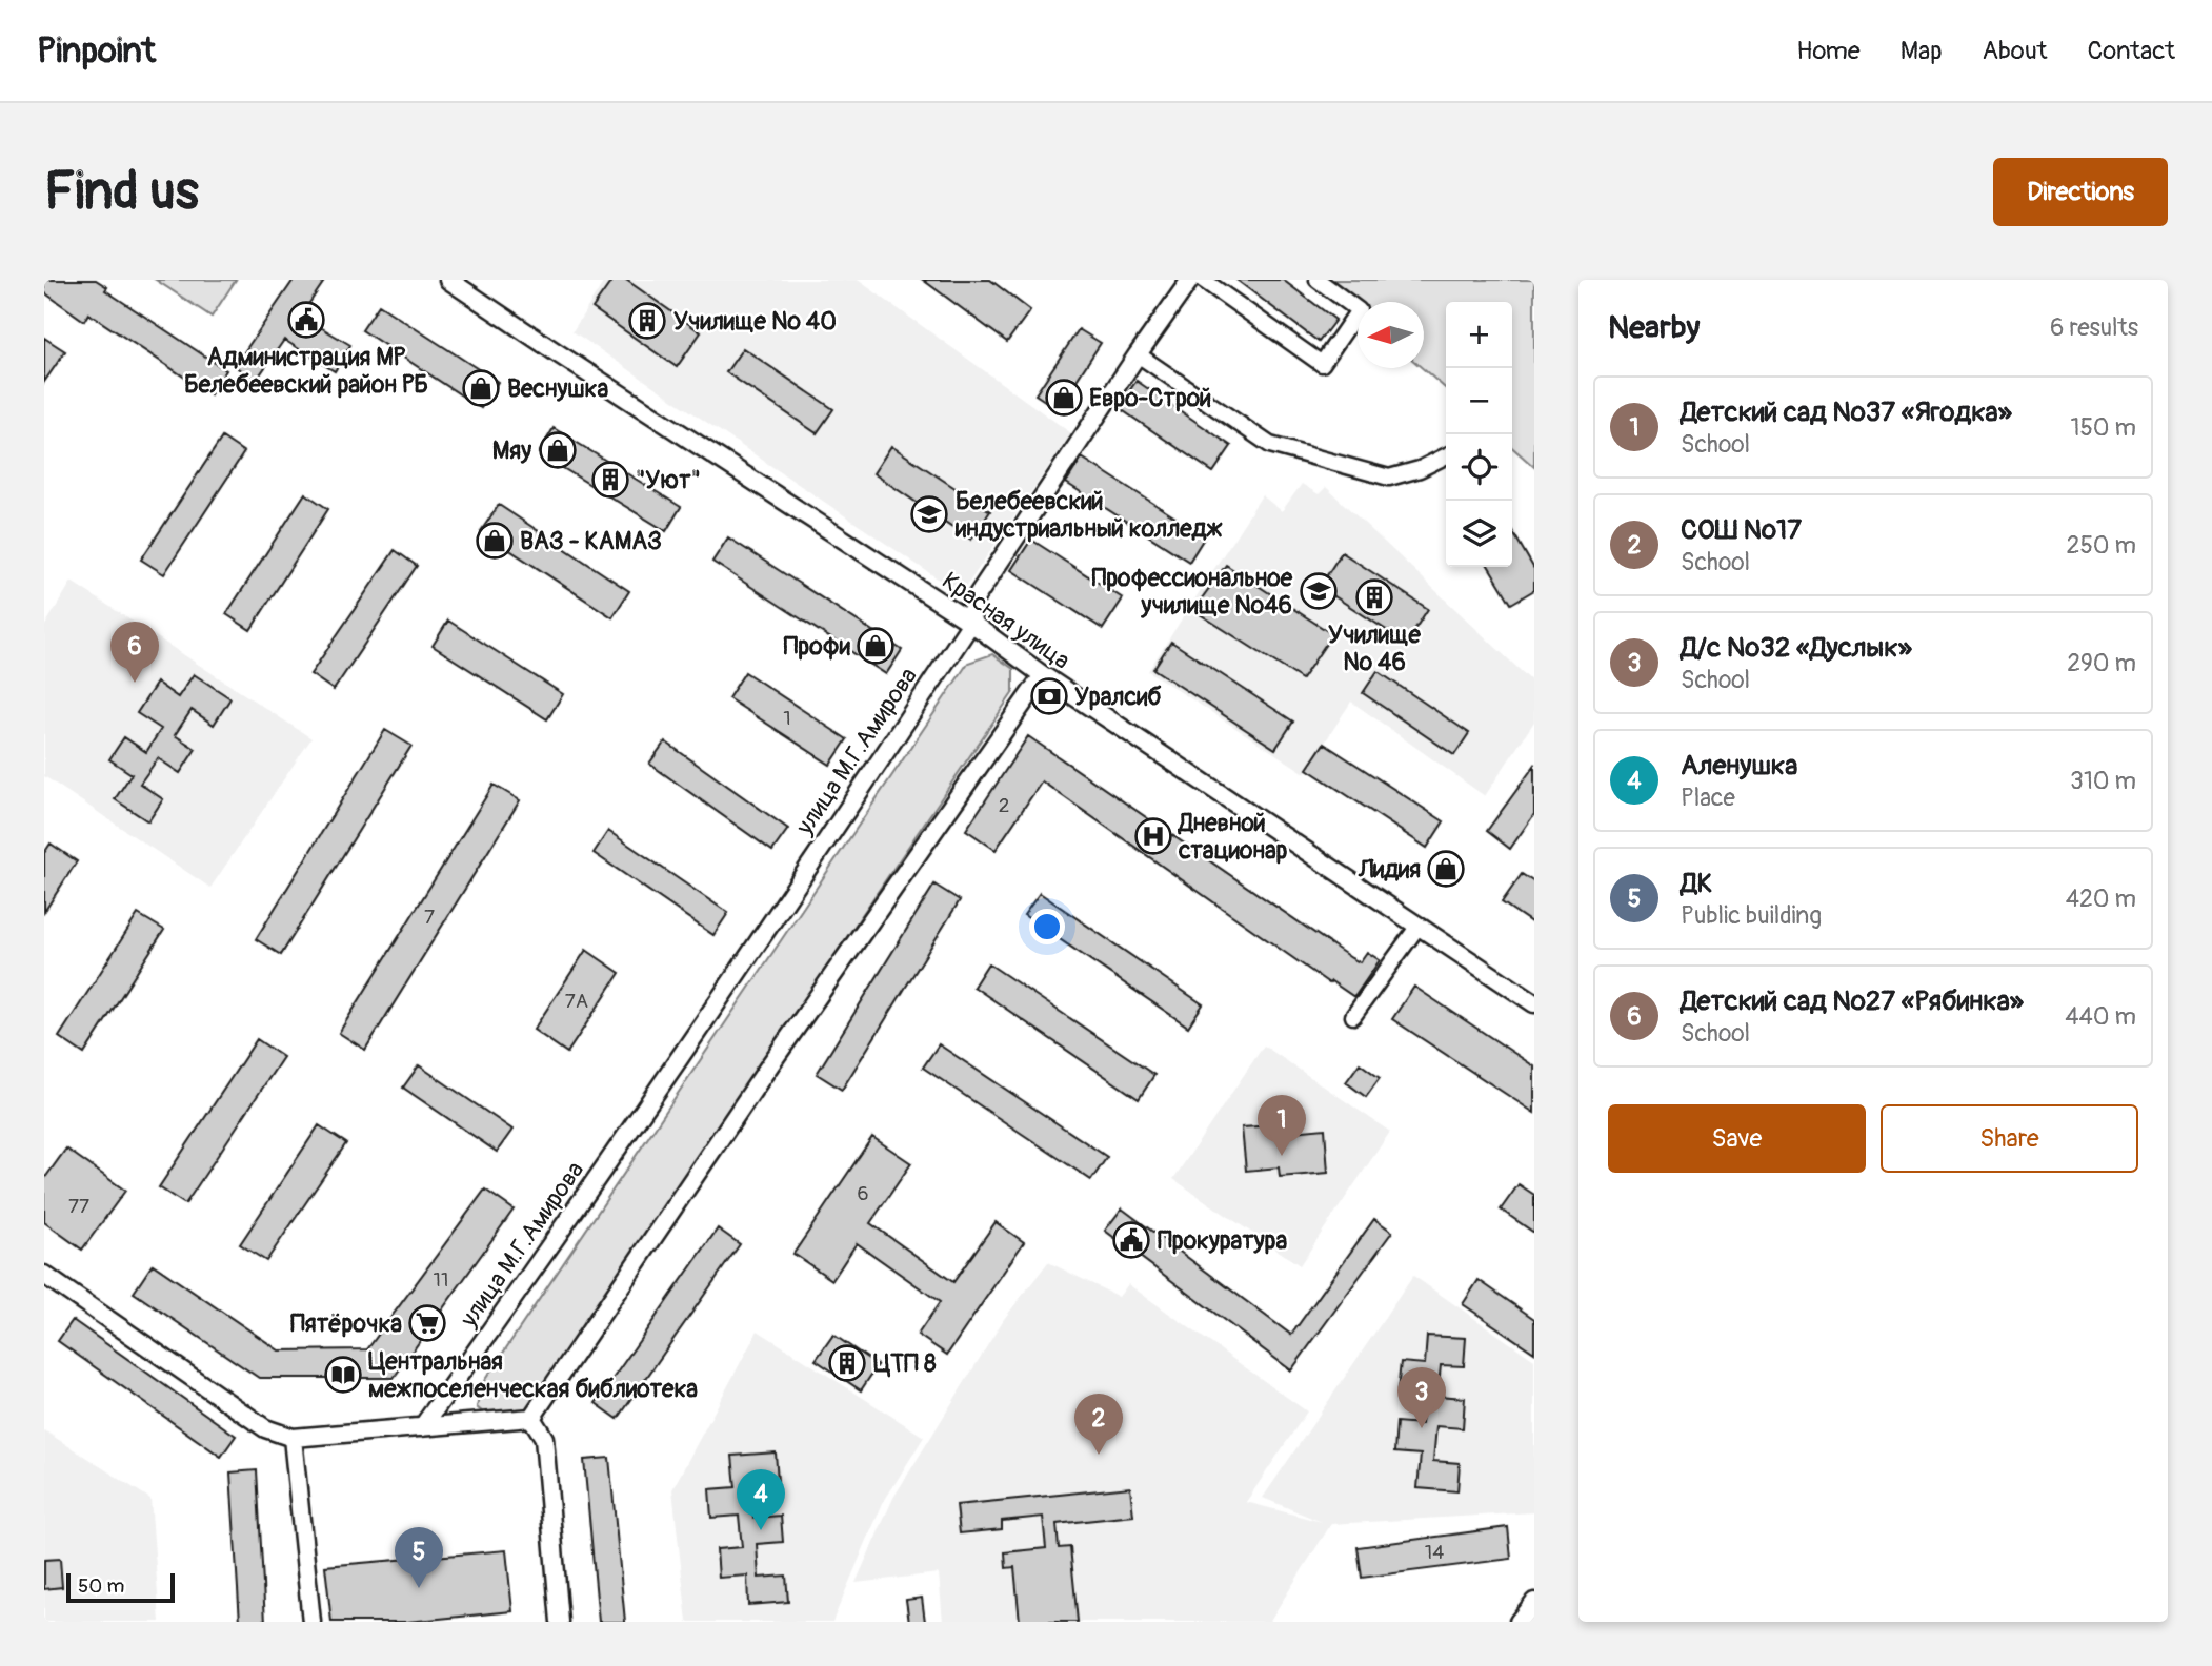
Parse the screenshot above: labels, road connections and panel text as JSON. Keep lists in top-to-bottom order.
{
  "streets": {
    "street": ["Красная улица", "улица М.Г.Амирова"]
  },
  "crossings": [
    ["Красная улица", "улица М.Г.Амирова"]
  ],
  "places": {
    "public building": ["Администрация МР Белебеевский район РБ", "Прокуратура"],
    "building": [
      "Училище № 40",
      "\"Уют\"",
      "Училище № 46",
      "ЦТП 8"
    ],
    "shop": [
      "Веснушка",
      "Евро-Строй",
      "Мяу",
      "ВАЗ - КАМАЗ",
      "Профи",
      "Лидия"
    ],
    "school or university": ["Белебеевский индустриальный колледж", "Профессиональное училище №46"],
    "bank": ["Уралсиб"],
    "hospital": ["Дневной стационар"],
    "supermarket": ["Пятёрочка"],
    "library": ["Центральная межпоселенческая библиотека"]
  },
  "house_numbers": [
    "1",
    "2",
    "7",
    "7А",
    "6",
    "77",
    "11",
    "14"
  ],
  "scale_bar": "50 m",
  "north": "left",
  "page": {
    "header": "Pinpoint",
    "nav": [
      "Home",
      "Map",
      "About",
      "Contact"
    ],
    "buttons": [
      "Directions",
      ["Save", "Share"]
    ],
    "title": "Find us",
    "heading": ["Nearby", "6 results"],
    "map_buttons": ["+", "−"],
    "list": [
      {
        "mark": "1",
        "name": "Детский сад №37 «Ягодка»",
        "note": "School",
        "value": "150 m"
      },
      {
        "mark": "2",
        "name": "СОШ №17",
        "note": "School",
        "value": "250 m"
      },
      {
        "mark": "3",
        "name": "Д/с №32 «Дуслык»",
        "note": "School",
        "value": "290 m"
      },
      {
        "mark": "4",
        "name": "Аленушка",
        "note": "Place",
        "value": "310 m"
      },
      {
        "mark": "5",
        "name": "ДК",
        "note": "Public building",
        "value": "420 m"
      },
      {
        "mark": "6",
        "name": "Детский сад №27 «Рябинка»",
        "note": "School",
        "value": "440 m"
      }
    ],
    "pins": [
      "6",
      "1",
      "3",
      "2",
      "4",
      "5"
    ],
    "scale": "50 m"
  }
}
